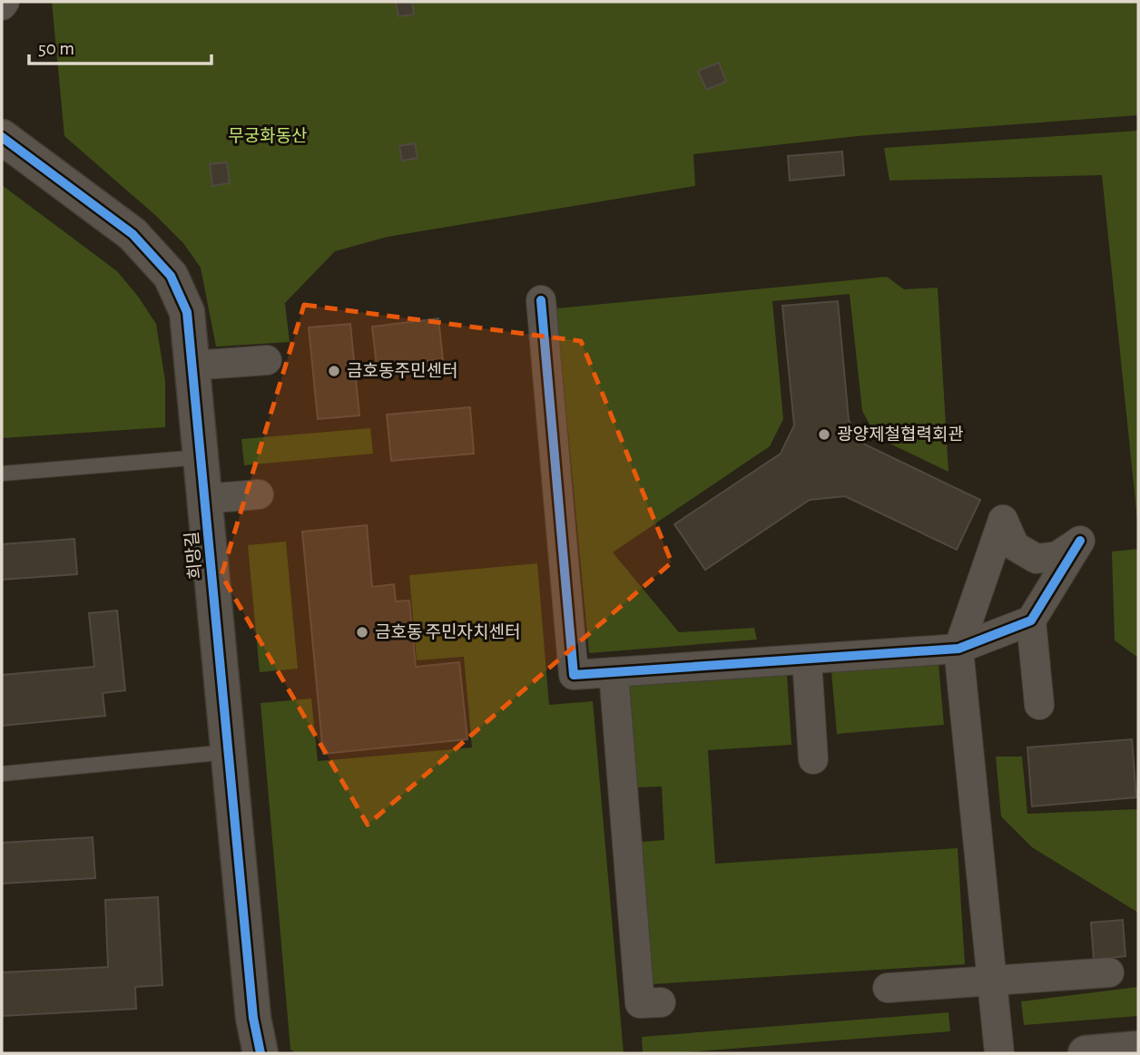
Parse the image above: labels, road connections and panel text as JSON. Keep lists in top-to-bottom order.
{
  "streets": {
    "street": ["희망길"]
  },
  "parks": ["무궁화동산"],
  "places": ["금호동주민센터", "광양제철협력회관", "금호동 주민자치센터"],
  "scale_bar": "50 m"
}
